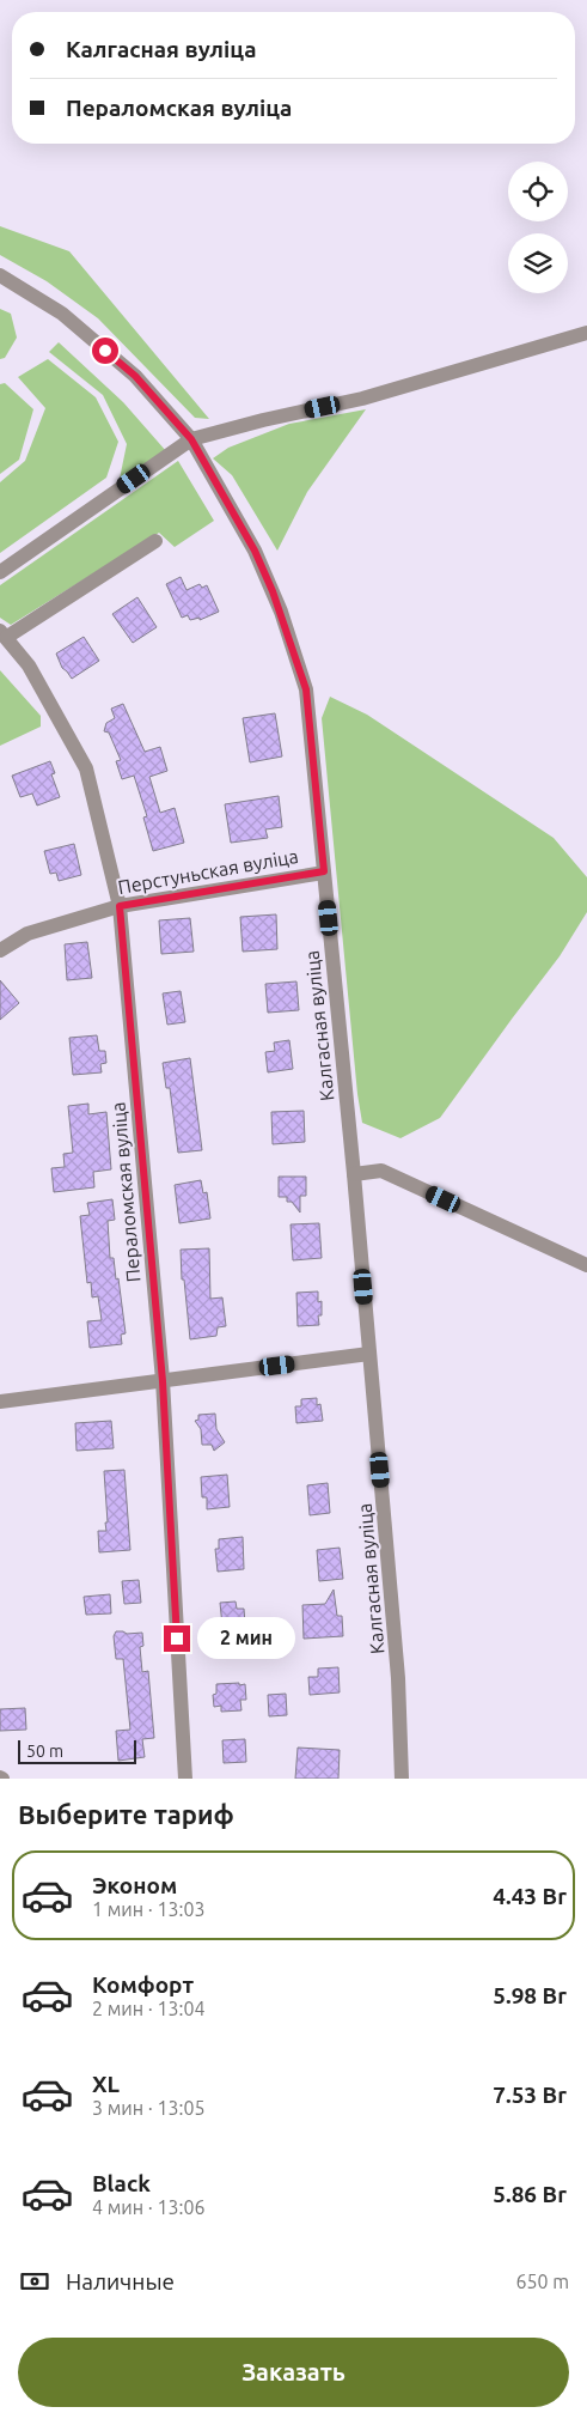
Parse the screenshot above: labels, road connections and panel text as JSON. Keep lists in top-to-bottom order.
{
  "streets": {
    "street": ["Перстуньская вуліца", "Калгасная вуліца", "Пераломская вуліца"]
  },
  "crossings": [
    ["Перстуньская вуліца", "Калгасная вуліца"],
    ["Перстуньская вуліца", "Пераломская вуліца"]
  ],
  "scale_bar": "50 m",
  "page": {
    "banner": ["Калгасная вуліца", "Пераломская вуліца"],
    "bubble": "2 мин",
    "scale": "50 m",
    "heading": "Выберите тариф",
    "list": [
      {
        "name": "Эконом",
        "note": "1 мин · 13:03",
        "value": "4.43 Br"
      },
      {
        "name": "Комфорт",
        "note": "2 мин · 13:04",
        "value": "5.98 Br"
      },
      {
        "name": "XL",
        "note": "3 мин · 13:05",
        "value": "7.53 Br"
      },
      {
        "name": "Black",
        "note": "4 мин · 13:06",
        "value": "5.86 Br"
      }
    ],
    "pay": ["Наличные", "650 m"],
    "buttons": "Заказать"
  }
}
